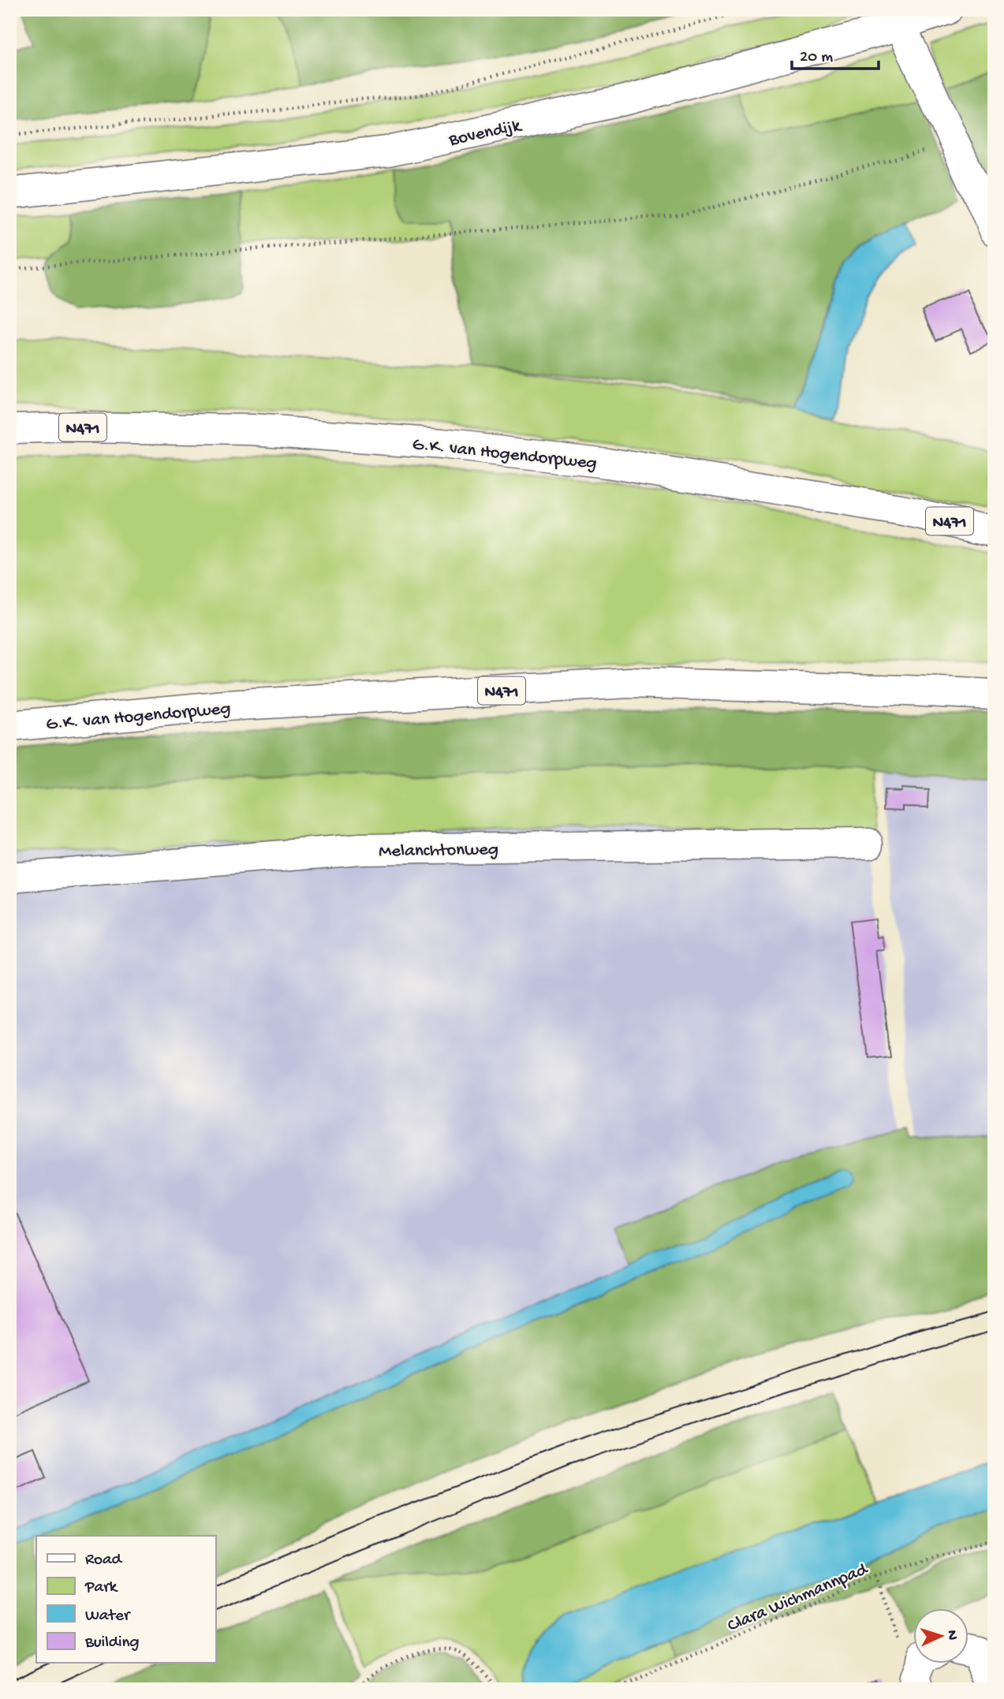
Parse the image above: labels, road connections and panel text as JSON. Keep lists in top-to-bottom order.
{
  "streets": {
    "main road": [
      "Bovendijk",
      "N471",
      "G.K. van Hogendorpweg",
      "Melanchtonweg"
    ],
    "path": ["Clara Wichmannpad"]
  },
  "legend": [
    "Road",
    "Park",
    "Water",
    "Building"
  ],
  "scale_bar": "20 m",
  "north": "right"
}
